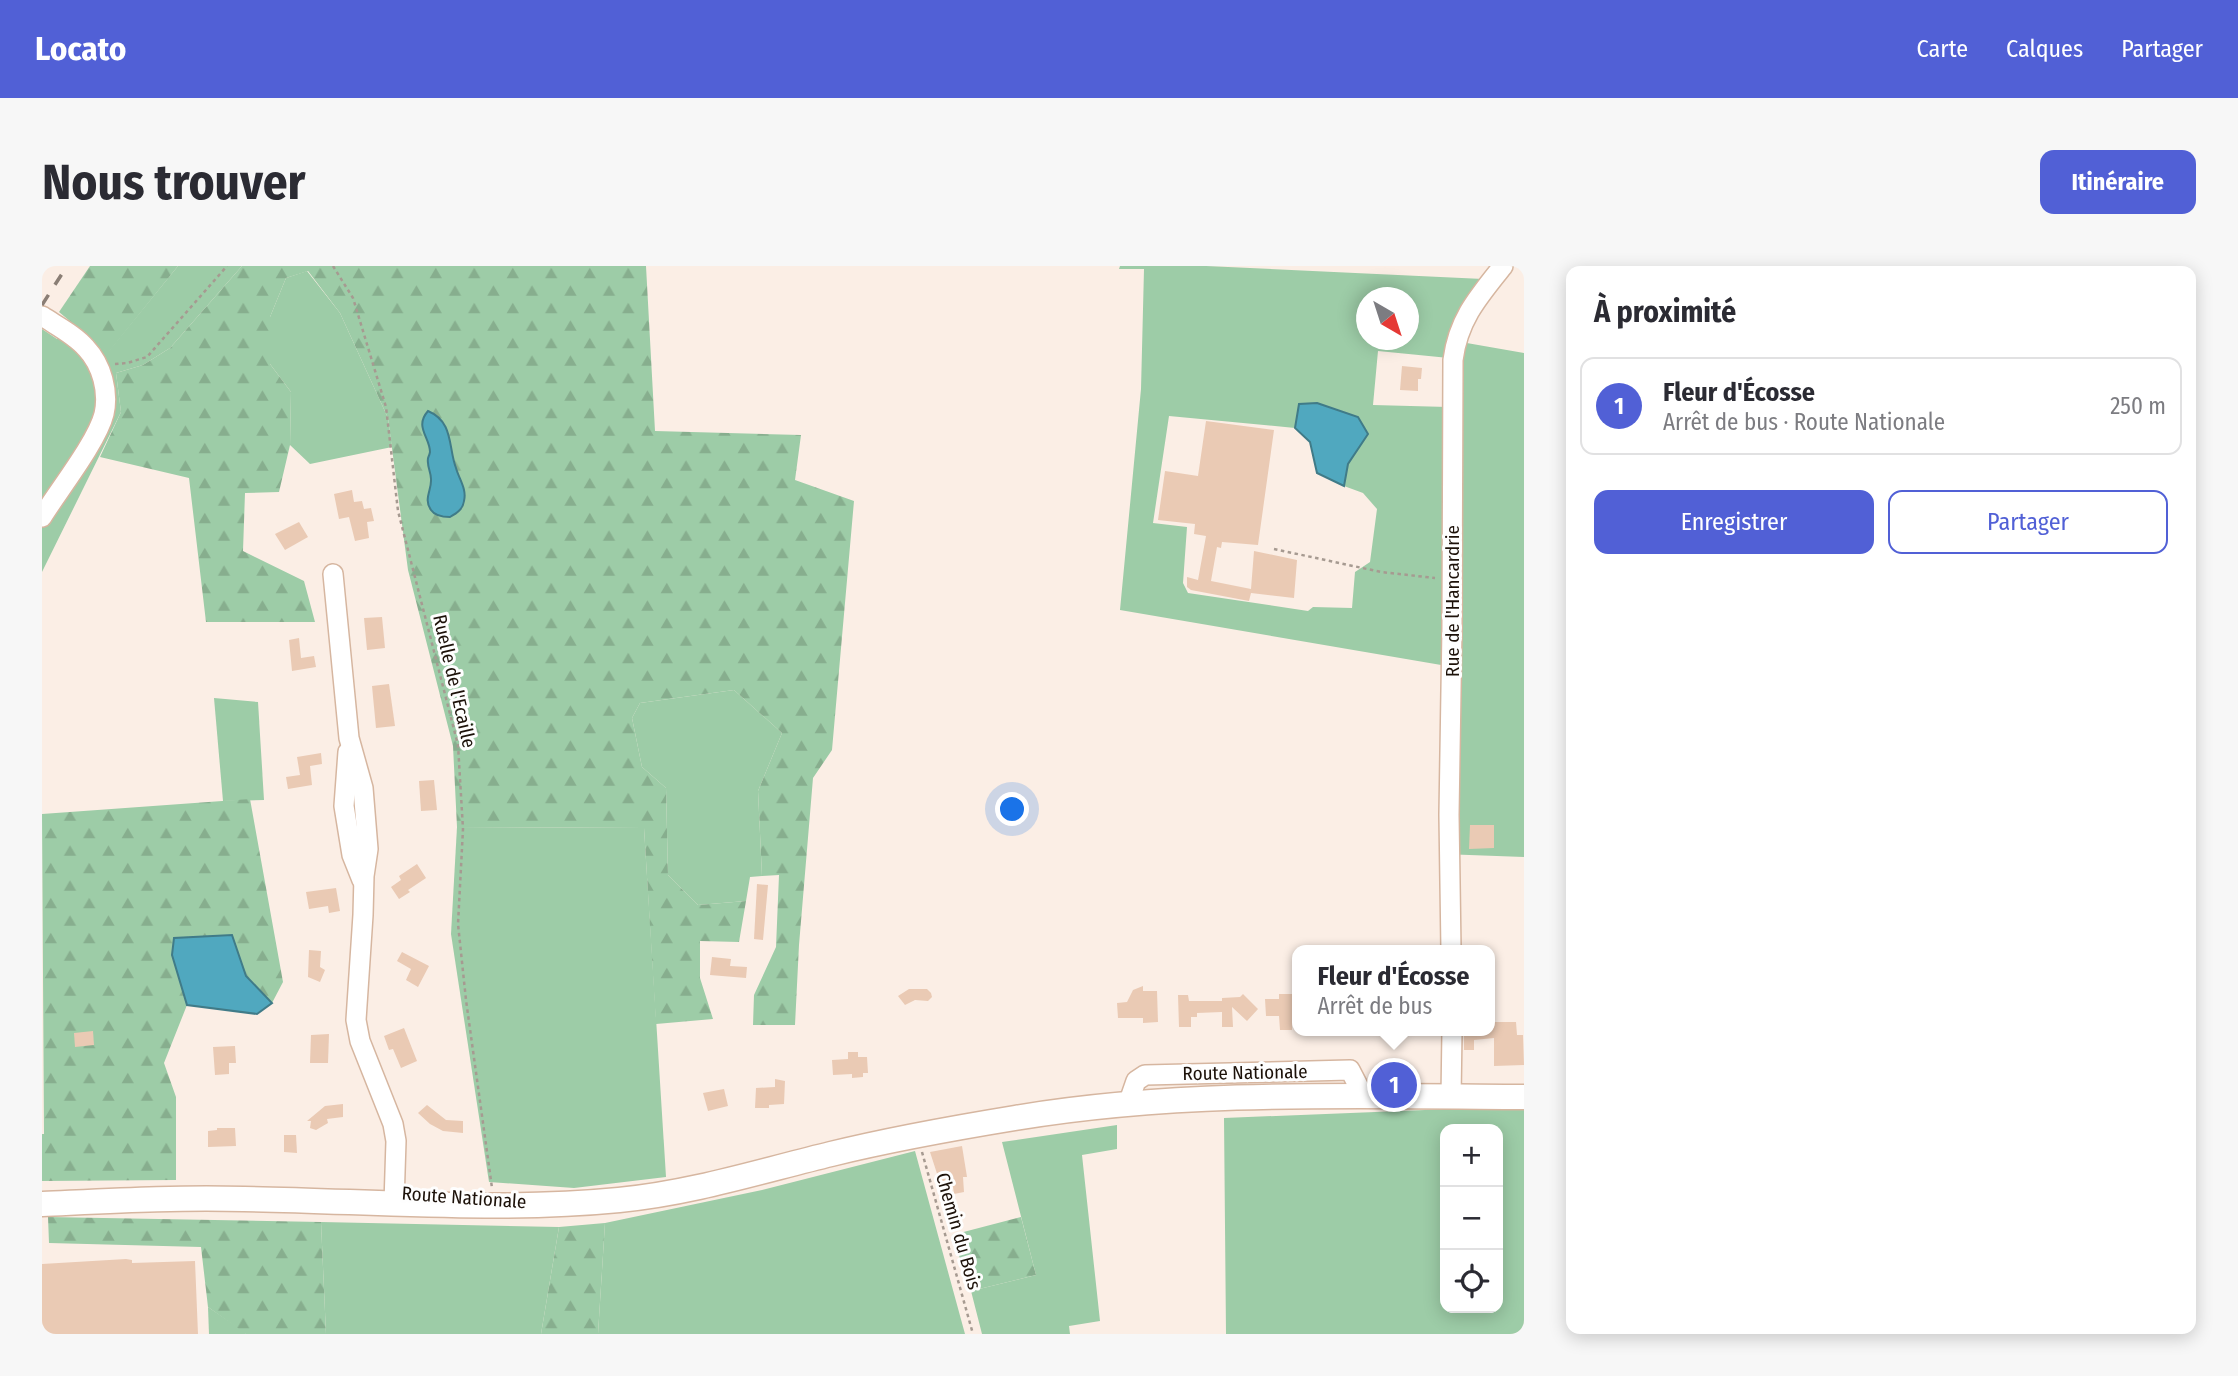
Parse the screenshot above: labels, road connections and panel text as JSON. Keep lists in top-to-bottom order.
{
  "streets": {
    "main road": ["Route Nationale"],
    "street": ["Rue de l'Hancardrie"],
    "path": ["Ruelle de l'Ecaille", "Chemin du Bois"]
  },
  "crossings": [
    ["Ruelle de l'Ecaille", "Route Nationale"]
  ],
  "north": "bottom right",
  "page": {
    "header": "Locato",
    "nav": ["Carte", "Calques", "Partager"],
    "buttons": [
      "Itinéraire",
      ["Enregistrer", "Partager"]
    ],
    "title": "Nous trouver",
    "heading": "À proximité",
    "list": [
      {
        "mark": "1",
        "name": "Fleur d'Écosse",
        "note": "Arrêt de bus · Route Nationale",
        "value": "250 m"
      }
    ],
    "popup": ["Fleur d'Écosse", "Arrêt de bus"],
    "pins": "1",
    "map_buttons": ["+", "−"]
  }
}
